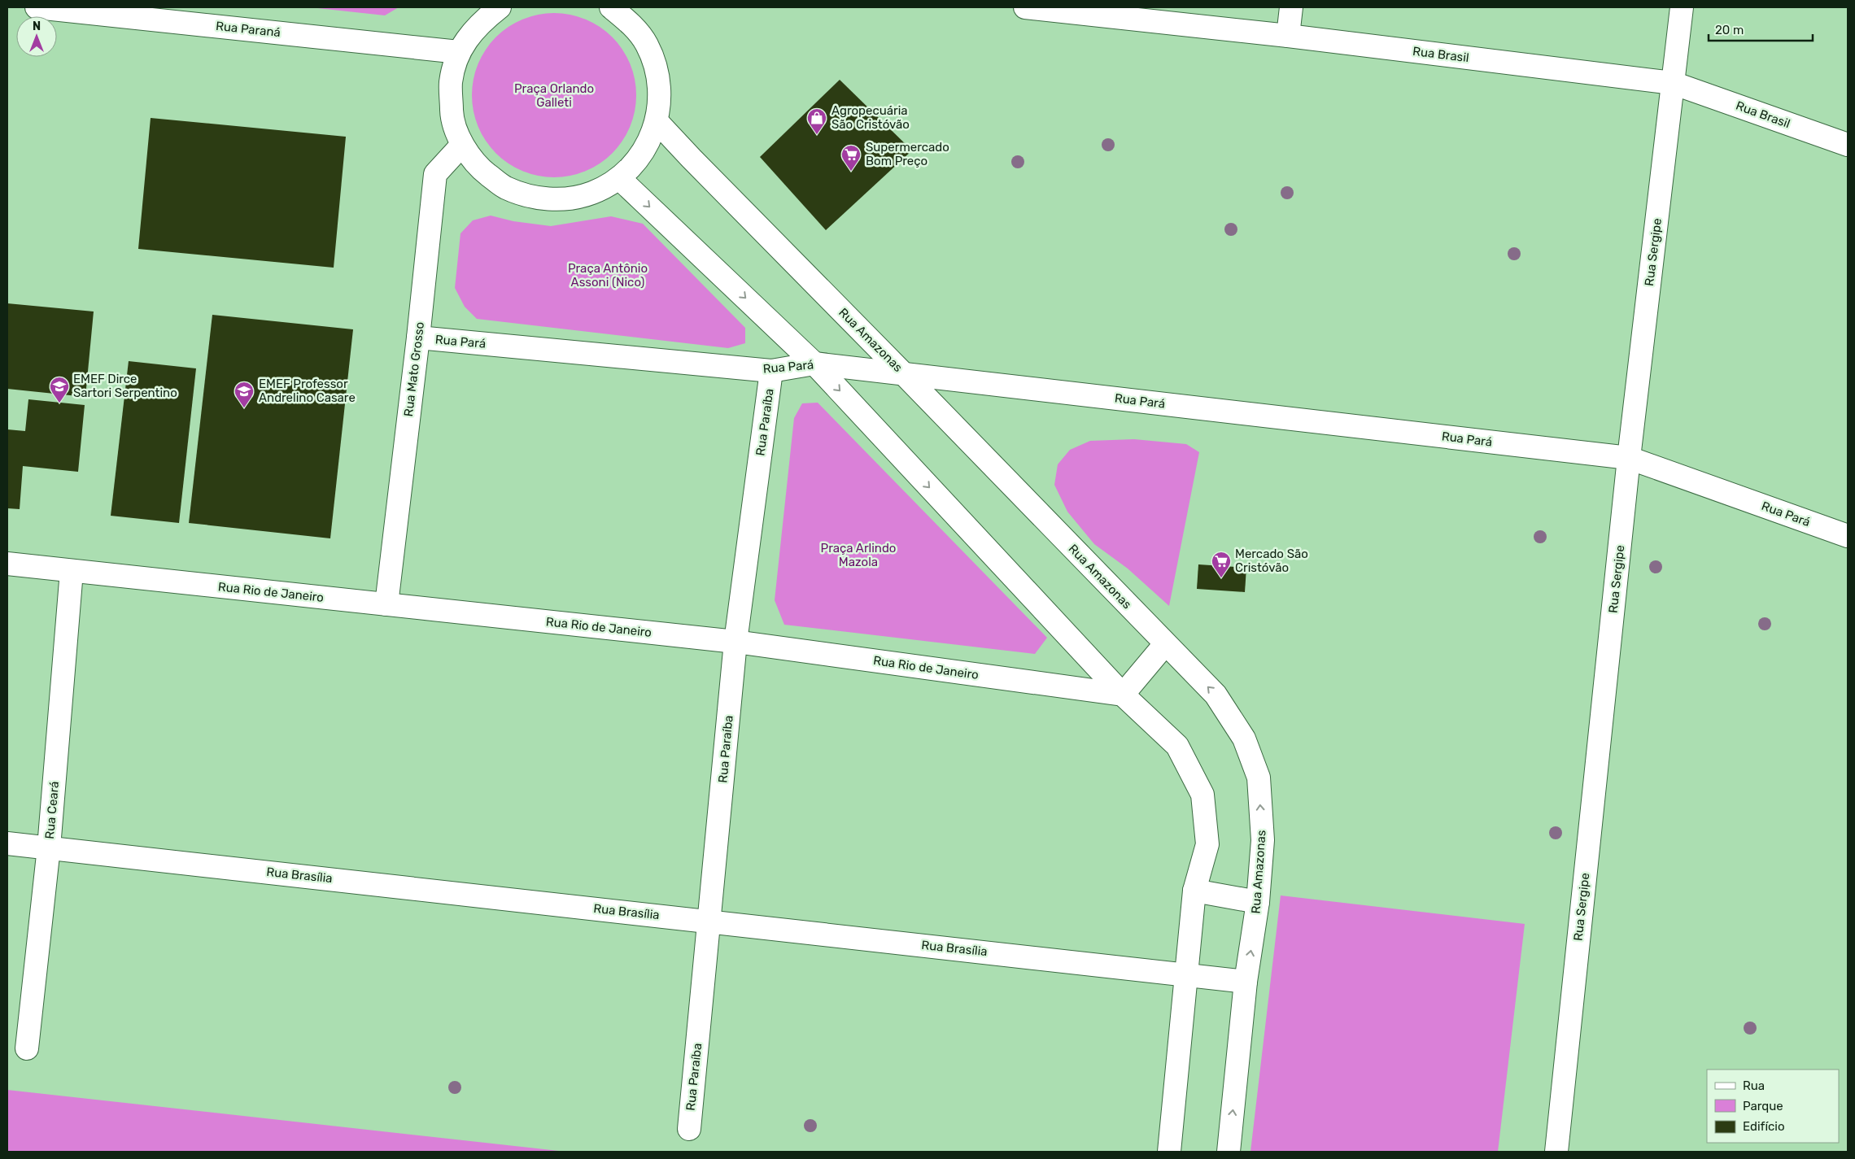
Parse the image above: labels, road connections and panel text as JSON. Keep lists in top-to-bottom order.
{
  "streets": {
    "street": [
      "Rua Paraná",
      "Rua Brasil",
      "Rua Sergipe",
      "Rua Amazonas",
      "Rua Pará",
      "Rua Mato Grosso",
      "Rua Paraíba",
      "Rua Rio de Janeiro",
      "Rua Ceará",
      "Rua Brasília"
    ]
  },
  "crossings": [
    ["Rua Brasil", "Rua Sergipe"],
    ["Rua Sergipe", "Rua Pará"],
    ["Rua Amazonas", "Rua Pará"],
    ["Rua Amazonas", "Rua Brasília"],
    ["Rua Pará", "Rua Mato Grosso"],
    ["Rua Pará", "Rua Paraíba"],
    ["Rua Mato Grosso", "Rua Rio de Janeiro"],
    ["Rua Paraíba", "Rua Rio de Janeiro"],
    ["Rua Paraíba", "Rua Brasília"],
    ["Rua Rio de Janeiro", "Rua Ceará"],
    ["Rua Ceará", "Rua Brasília"]
  ],
  "parks": ["Praça Orlando Galleti", "Praça Antônio Assoni (Nico)", "Praça Arlindo Mazola"],
  "places": {
    "shop": ["Agropecuária São Cristóvão"],
    "supermarket": ["Supermercado Bom Preço", "Mercado São Cristóvão"],
    "school or university": ["EMEF Dirce Sartori Serpentino", "EMEF Professor Andrelino Casare"]
  },
  "legend": ["Rua", "Parque", "Edifício"],
  "scale_bar": "20 m",
  "north": "top"
}
